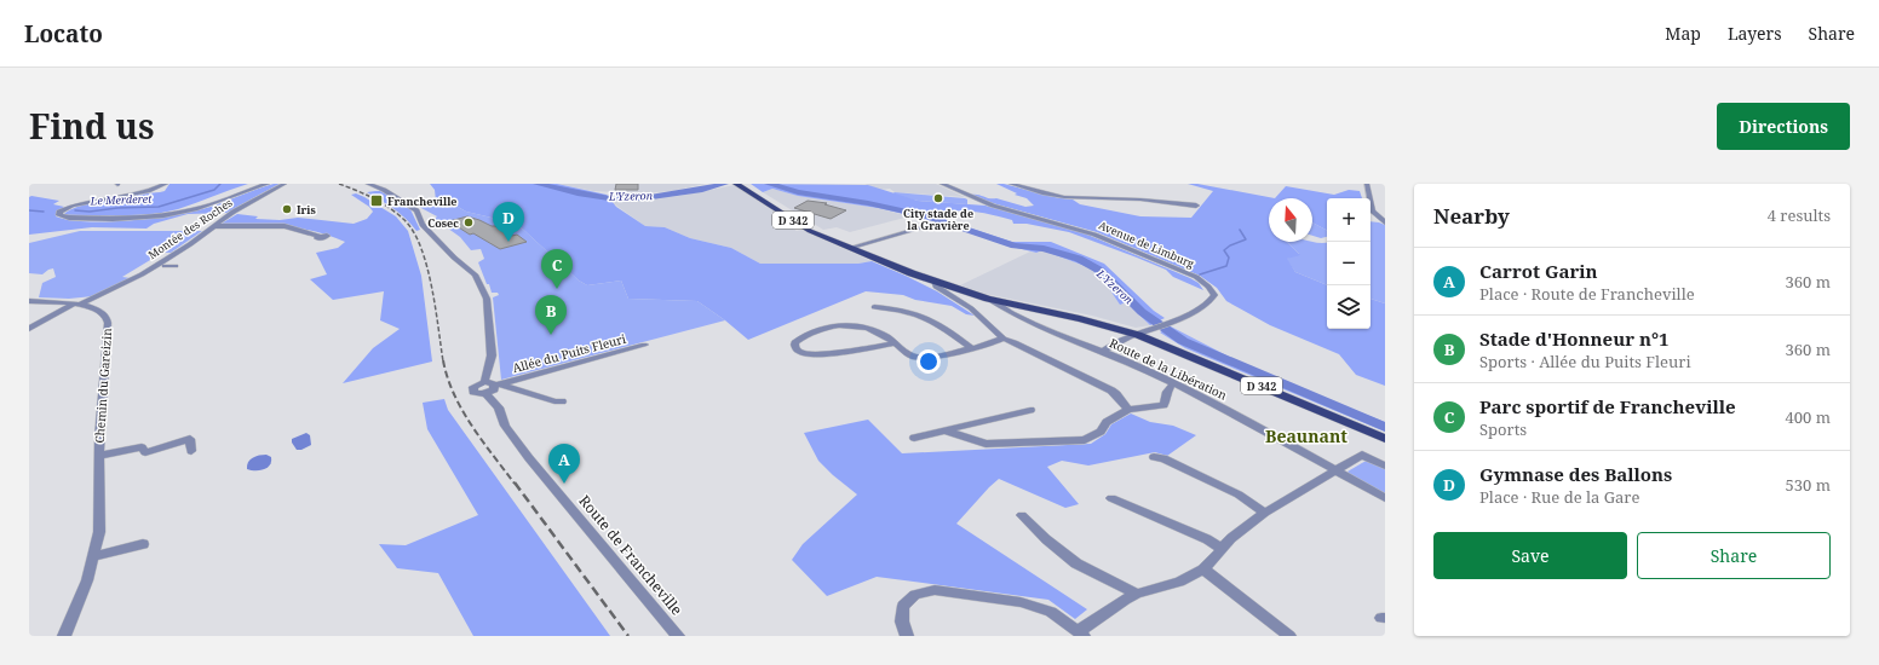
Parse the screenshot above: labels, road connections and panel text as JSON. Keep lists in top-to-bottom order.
{
  "streets": {
    "main road": ["D 342", "Route de la Libération"],
    "street": [
      "Montée des Roches",
      "Avenue de Limburg",
      "Allée du Puits Fleuri",
      "Chemin du Gareizin",
      "Route de Francheville"
    ]
  },
  "crossings": [
    ["D 342", "Avenue de Limburg"],
    ["D 342", "Route de la Libération"],
    ["Montée des Roches", "Chemin du Gareizin"],
    ["Avenue de Limburg", "Route de la Libération"]
  ],
  "districts": ["Beaunant"],
  "water": ["L'Yzeron", "Le Merderet"],
  "places": {
    "other": ["City stade de la Gravière", "Iris", "Cosec"],
    "transit": ["Francheville"]
  },
  "north": "top",
  "page": {
    "header": "Locato",
    "nav": ["Map", "Layers", "Share"],
    "title": "Find us",
    "buttons": [
      "Directions",
      ["Save", "Share"]
    ],
    "heading": ["Nearby", "4 results"],
    "map_buttons": ["+", "−"],
    "pins": [
      "D",
      "C",
      "B",
      "A"
    ],
    "list": [
      {
        "mark": "A",
        "name": "Carrot Garin",
        "note": "Place · Route de Francheville",
        "value": "360 m"
      },
      {
        "mark": "B",
        "name": "Stade d'Honneur n°1",
        "note": "Sports · Allée du Puits Fleuri",
        "value": "360 m"
      },
      {
        "mark": "C",
        "name": "Parc sportif de Francheville",
        "note": "Sports",
        "value": "400 m"
      },
      {
        "mark": "D",
        "name": "Gymnase des Ballons",
        "note": "Place · Rue de la Gare",
        "value": "530 m"
      }
    ]
  }
}
